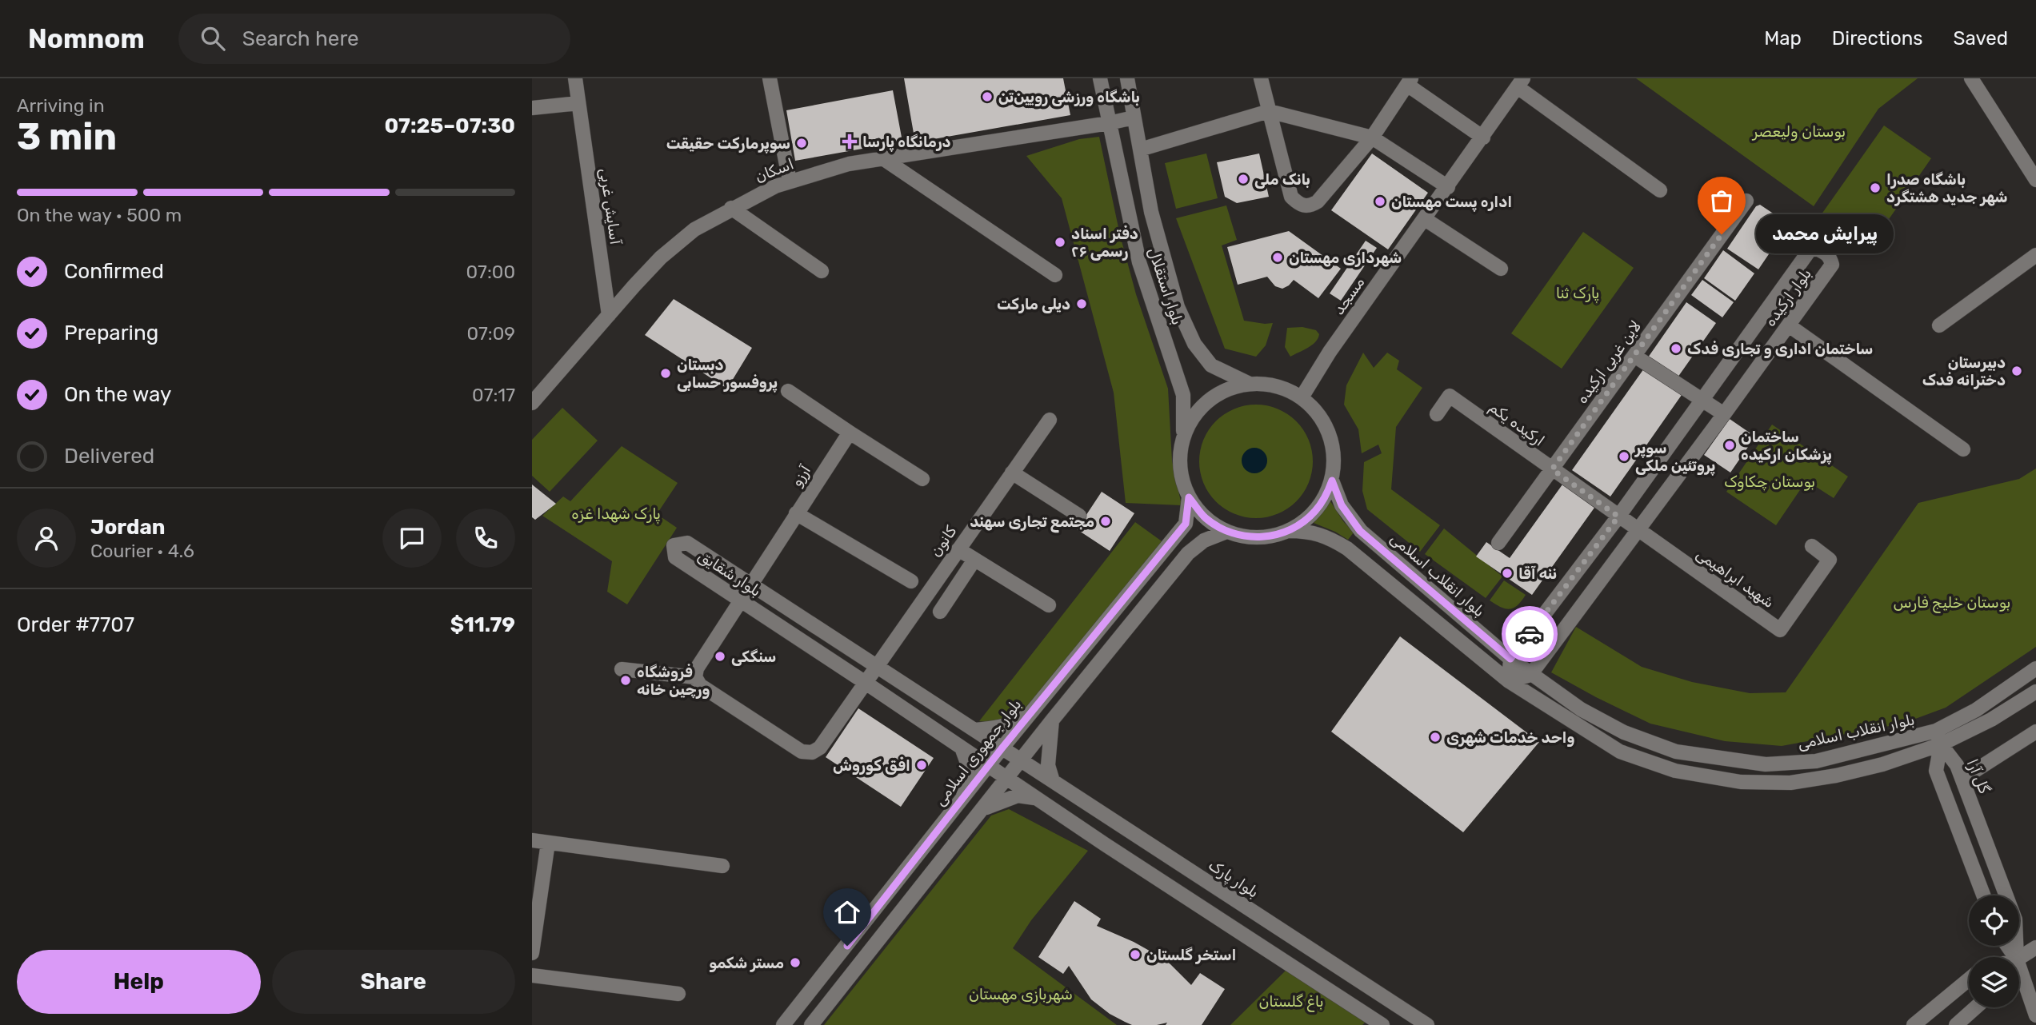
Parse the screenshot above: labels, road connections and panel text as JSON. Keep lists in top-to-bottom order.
{
  "streets": {
    "street": [
      "اسکان",
      "آسایش غربی",
      "بلوار استقلال",
      "مسجد",
      "بلوار ارکیده",
      "لاین غربی ارکیده",
      "ارکیده یکم",
      "آرزو",
      "کانون",
      "بلوار شقایق",
      "بلوار انقلاب اسلامی",
      "شهید ابراهیمی",
      "بلوار جمهوری اسلامی",
      "گل آرا",
      "بلوار پارک"
    ]
  },
  "crossings": [
    ["اسکان", "آسایش غربی"],
    ["اسکان", "بلوار استقلال"],
    ["بلوار استقلال", "مسجد"],
    ["بلوار استقلال", "بلوار انقلاب اسلامی"],
    ["بلوار استقلال", "بلوار جمهوری اسلامی"],
    ["مسجد", "بلوار انقلاب اسلامی"],
    ["مسجد", "بلوار جمهوری اسلامی"],
    ["بلوار ارکیده", "ارکیده یکم"],
    ["بلوار ارکیده", "بلوار انقلاب اسلامی"],
    ["بلوار ارکیده", "شهید ابراهیمی"],
    ["لاین غربی ارکیده", "ارکیده یکم"],
    ["ارکیده یکم", "شهید ابراهیمی"],
    ["آرزو", "کانون"],
    ["آرزو", "بلوار شقایق"],
    ["کانون", "بلوار شقایق"],
    ["بلوار شقایق", "بلوار جمهوری اسلامی"],
    ["بلوار شقایق", "بلوار پارک"],
    ["بلوار انقلاب اسلامی", "بلوار جمهوری اسلامی"]
  ],
  "parks": [
    "بوستان ولیعصر",
    "پارک ثنا",
    "بوستان چکاوک",
    "پارک شهدا غزه",
    "بوستان خلیج فارس",
    "شهربازی مهستان",
    "باغ گلستان"
  ],
  "places": {
    "other": [
      "باشگاه ورزشی رویین‌تن",
      "سوپرمارکت حقیقت",
      "بانک ملی",
      "باشگاه صدرا شهر جدید هشتگرد",
      "اداره پست مهستان",
      "پیرایش محمد",
      "دفتر اسناد رسمی ۲۶",
      "شهرداری مهستان",
      "دیلی مارکت",
      "ساختمان اداری و تجاری فدک",
      "دبیرستان دخترانه فدک",
      "دبستان پروفسور حسابی",
      "ساختمان پزشکان ارکیده",
      "سوپر پروتئین ملکی",
      "مجتمع تجاری سهند",
      "ننه آقا",
      "سنگکی",
      "فروشگاه ورچین خانه",
      "واحد خدمات شهری",
      "افق کوروش",
      "استخر گلستان",
      "مستر شکمو"
    ],
    "health": ["درمانگاه پارسا"]
  },
  "page": {
    "header": "Nomnom",
    "search": "Search here",
    "nav": ["Map", "Directions", "Saved"],
    "heading": ["3 min", "Arriving in", "07:25–07:30"],
    "panel": [
      "Jordan",
      "Courier · 4.6",
      "Order #7707",
      "$11.79"
    ],
    "bar": "On the way · 500 m",
    "bubble": "پیرایش محمد",
    "list": [
      ["Confirmed", "07:00"],
      ["Preparing", "07:09"],
      ["On the way", "07:17"],
      "Delivered"
    ],
    "buttons": ["Help", "Share"]
  }
}
